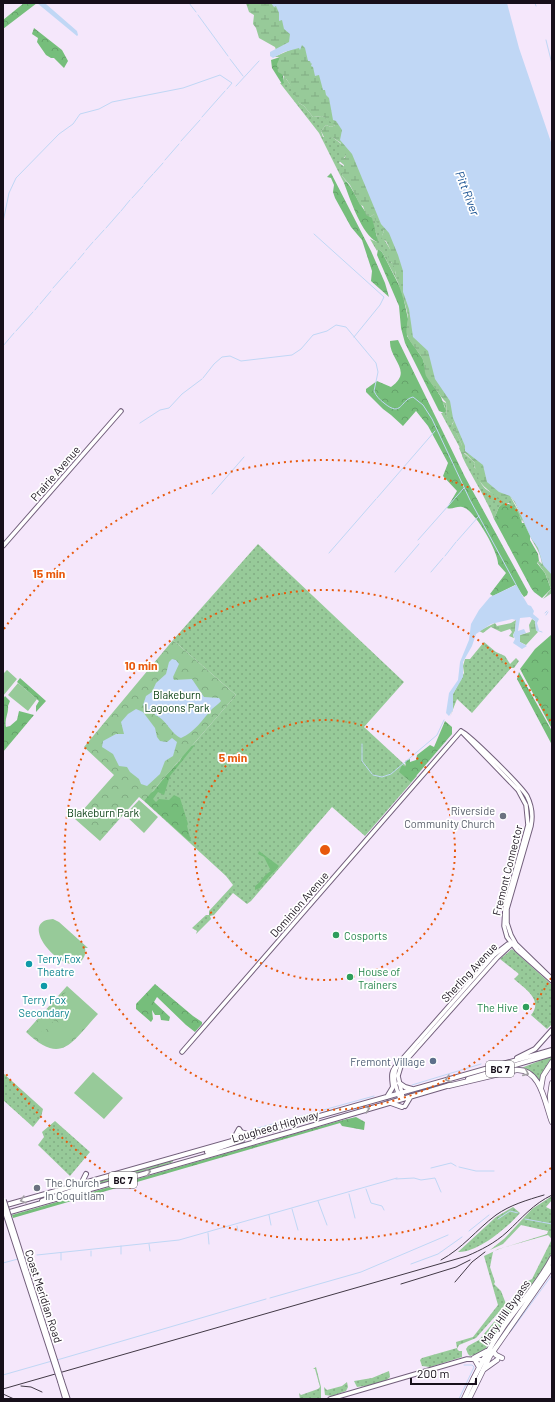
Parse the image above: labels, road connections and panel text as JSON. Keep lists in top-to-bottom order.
{
  "streets": {
    "highway": ["Mary Hill Bypass"],
    "main road": [
      "Prairie Avenue",
      "Fremont Connector",
      "Dominion Avenue",
      "Sherling Avenue",
      "BC 7",
      "Lougheed Highway",
      "Coast Meridian Road"
    ]
  },
  "crossings": [
    ["Fremont Connector", "Dominion Avenue"],
    ["Fremont Connector", "Sherling Avenue"],
    ["Sherling Avenue", "Lougheed Highway"],
    ["Lougheed Highway", "Coast Meridian Road"]
  ],
  "water": ["Pitt River"],
  "parks": ["Blakeburn Lagoons Park", "Blakeburn Park"],
  "places": [
    "Riverside Community Church",
    "Cosports",
    "Terry Fox Theatre",
    "House of Trainers",
    "Terry Fox Secondary",
    "The Hive",
    "Fremont Village",
    "The Church In Coquitlam"
  ],
  "scale_bar": "200 m",
  "rings": ["15 min", "10 min", "5 min"]
}
